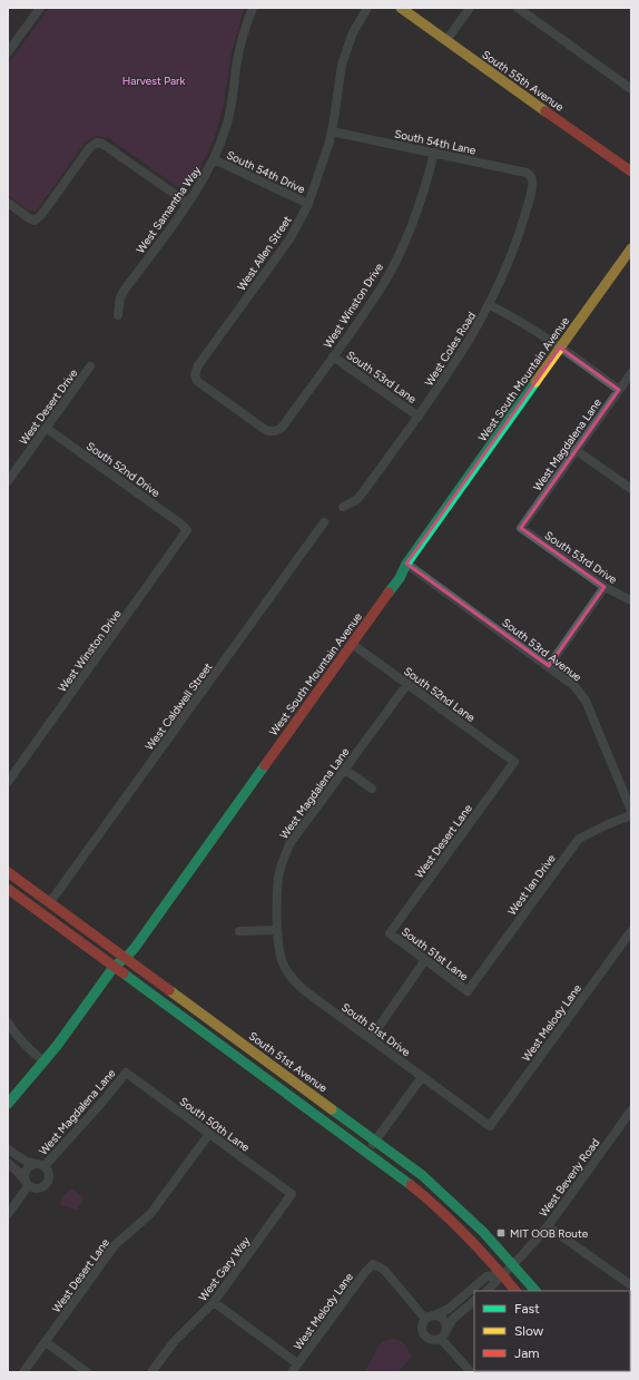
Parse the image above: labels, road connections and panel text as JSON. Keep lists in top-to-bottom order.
{
  "streets": {
    "street": [
      "South 55th Avenue",
      "South 54th Lane",
      "South 54th Drive",
      "West Samantha Way",
      "West Allen Street",
      "West Winston Drive",
      "West Coles Road",
      "South 53rd Lane",
      "West South Mountain Avenue",
      "West Desert Drive",
      "West Magdalena Lane",
      "South 52nd Drive",
      "South 53rd Drive",
      "South 53rd Avenue",
      "South 52nd Lane",
      "West Caldwell Street",
      "West Desert Lane",
      "West Ian Drive",
      "South 51st Lane",
      "West Melody Lane",
      "South 51st Drive",
      "South 51st Avenue",
      "South 50th Lane",
      "West Beverly Road",
      "West Gary Way"
    ]
  },
  "crossings": [
    ["South 54th Lane", "West Allen Street"],
    ["South 54th Lane", "West Winston Drive"],
    ["South 54th Lane", "West Coles Road"],
    ["South 54th Drive", "West Samantha Way"],
    ["South 54th Drive", "West Allen Street"],
    ["West Allen Street", "West Winston Drive"],
    ["West Winston Drive", "South 53rd Lane"],
    ["West Winston Drive", "South 52nd Drive"],
    ["West Coles Road", "South 53rd Lane"],
    ["West South Mountain Avenue", "South 53rd Avenue"],
    ["West South Mountain Avenue", "South 52nd Lane"],
    ["West South Mountain Avenue", "South 51st Avenue"],
    ["West Desert Drive", "South 52nd Drive"],
    ["West Magdalena Lane", "South 53rd Drive"],
    ["West Magdalena Lane", "South 52nd Lane"],
    ["West Magdalena Lane", "South 51st Drive"],
    ["West Magdalena Lane", "South 50th Lane"],
    ["South 52nd Lane", "West Desert Lane"],
    ["West Caldwell Street", "South 51st Avenue"],
    ["West Desert Lane", "South 51st Lane"],
    ["West Desert Lane", "South 50th Lane"],
    ["West Ian Drive", "South 51st Lane"],
    ["West Melody Lane", "South 51st Drive"],
    ["West Melody Lane", "West Beverly Road"],
    ["South 51st Avenue", "West Beverly Road"],
    ["South 50th Lane", "West Gary Way"]
  ],
  "parks": ["Harvest Park"],
  "places": {
    "transit": ["MIT OOB Route"]
  },
  "legend": ["Fast", "Slow", "Jam"]
}
